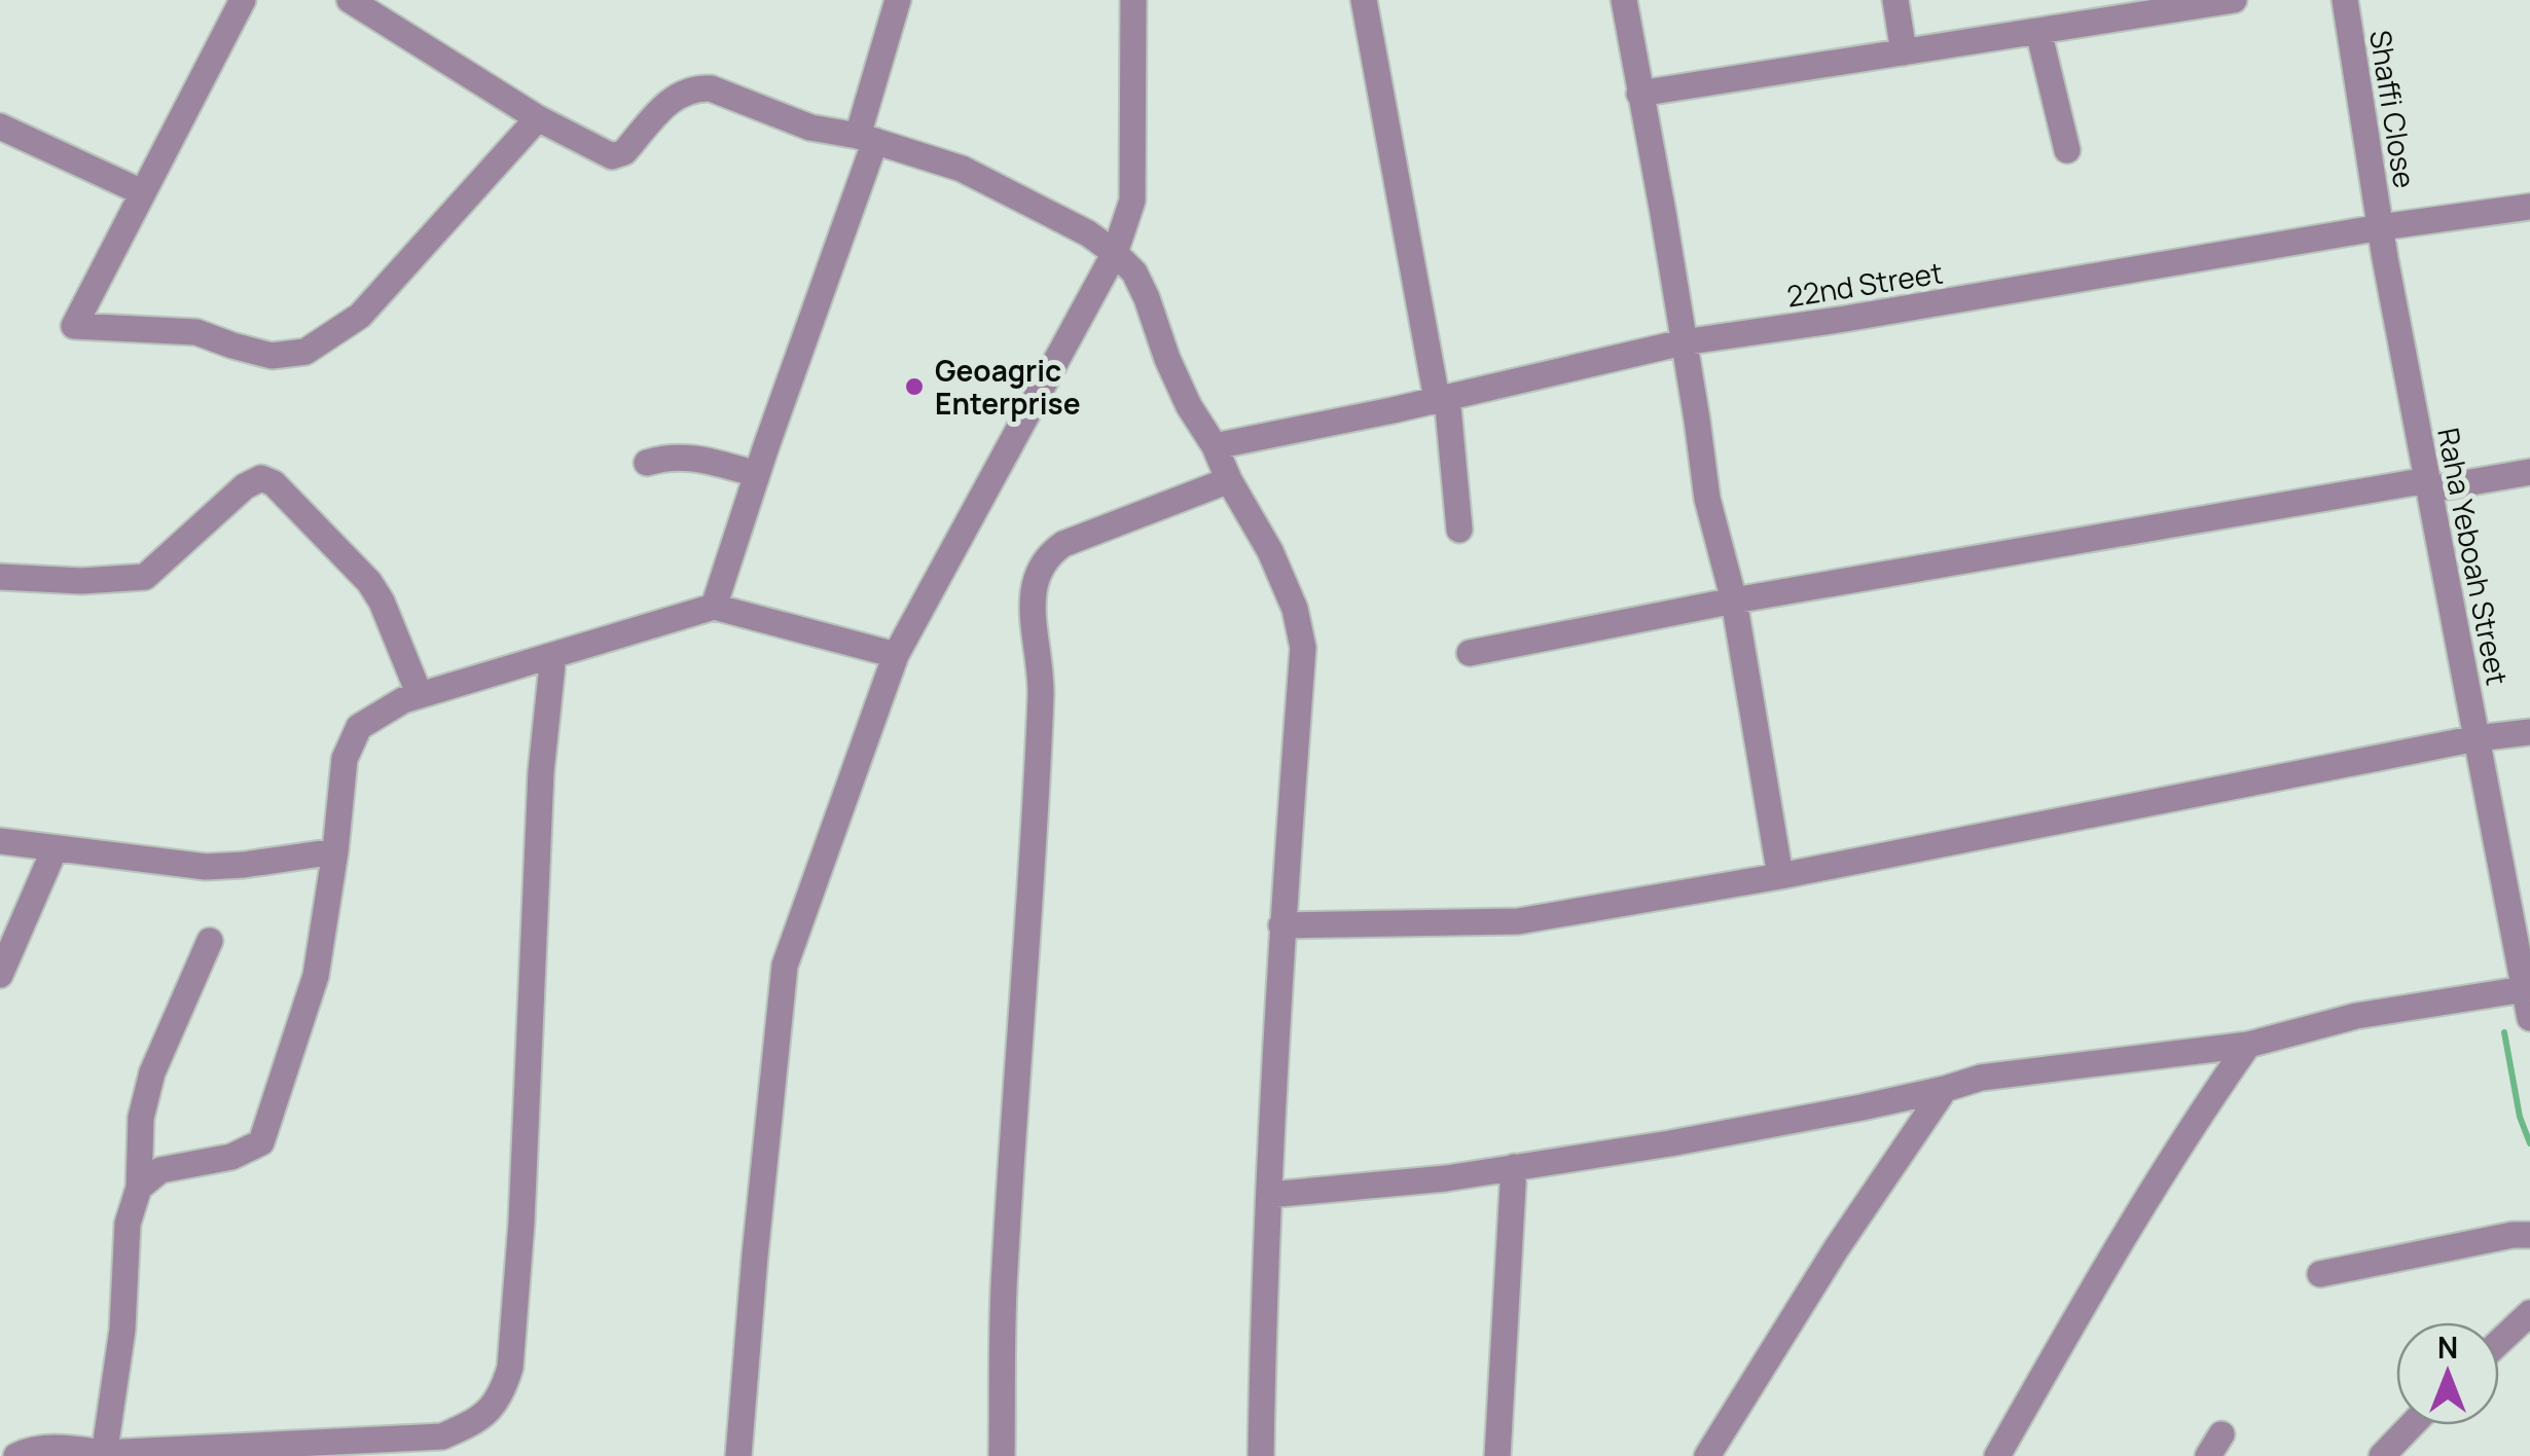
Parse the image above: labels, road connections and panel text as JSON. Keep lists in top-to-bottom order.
{
  "streets": {
    "street": ["Shaffi Close", "22nd Street", "Raha Yeboah Street"]
  },
  "crossings": [
    ["Shaffi Close", "22nd Street"],
    ["Shaffi Close", "Raha Yeboah Street"],
    ["22nd Street", "Raha Yeboah Street"]
  ],
  "places": ["Geoagric Enterprise"],
  "north": "top"
}
